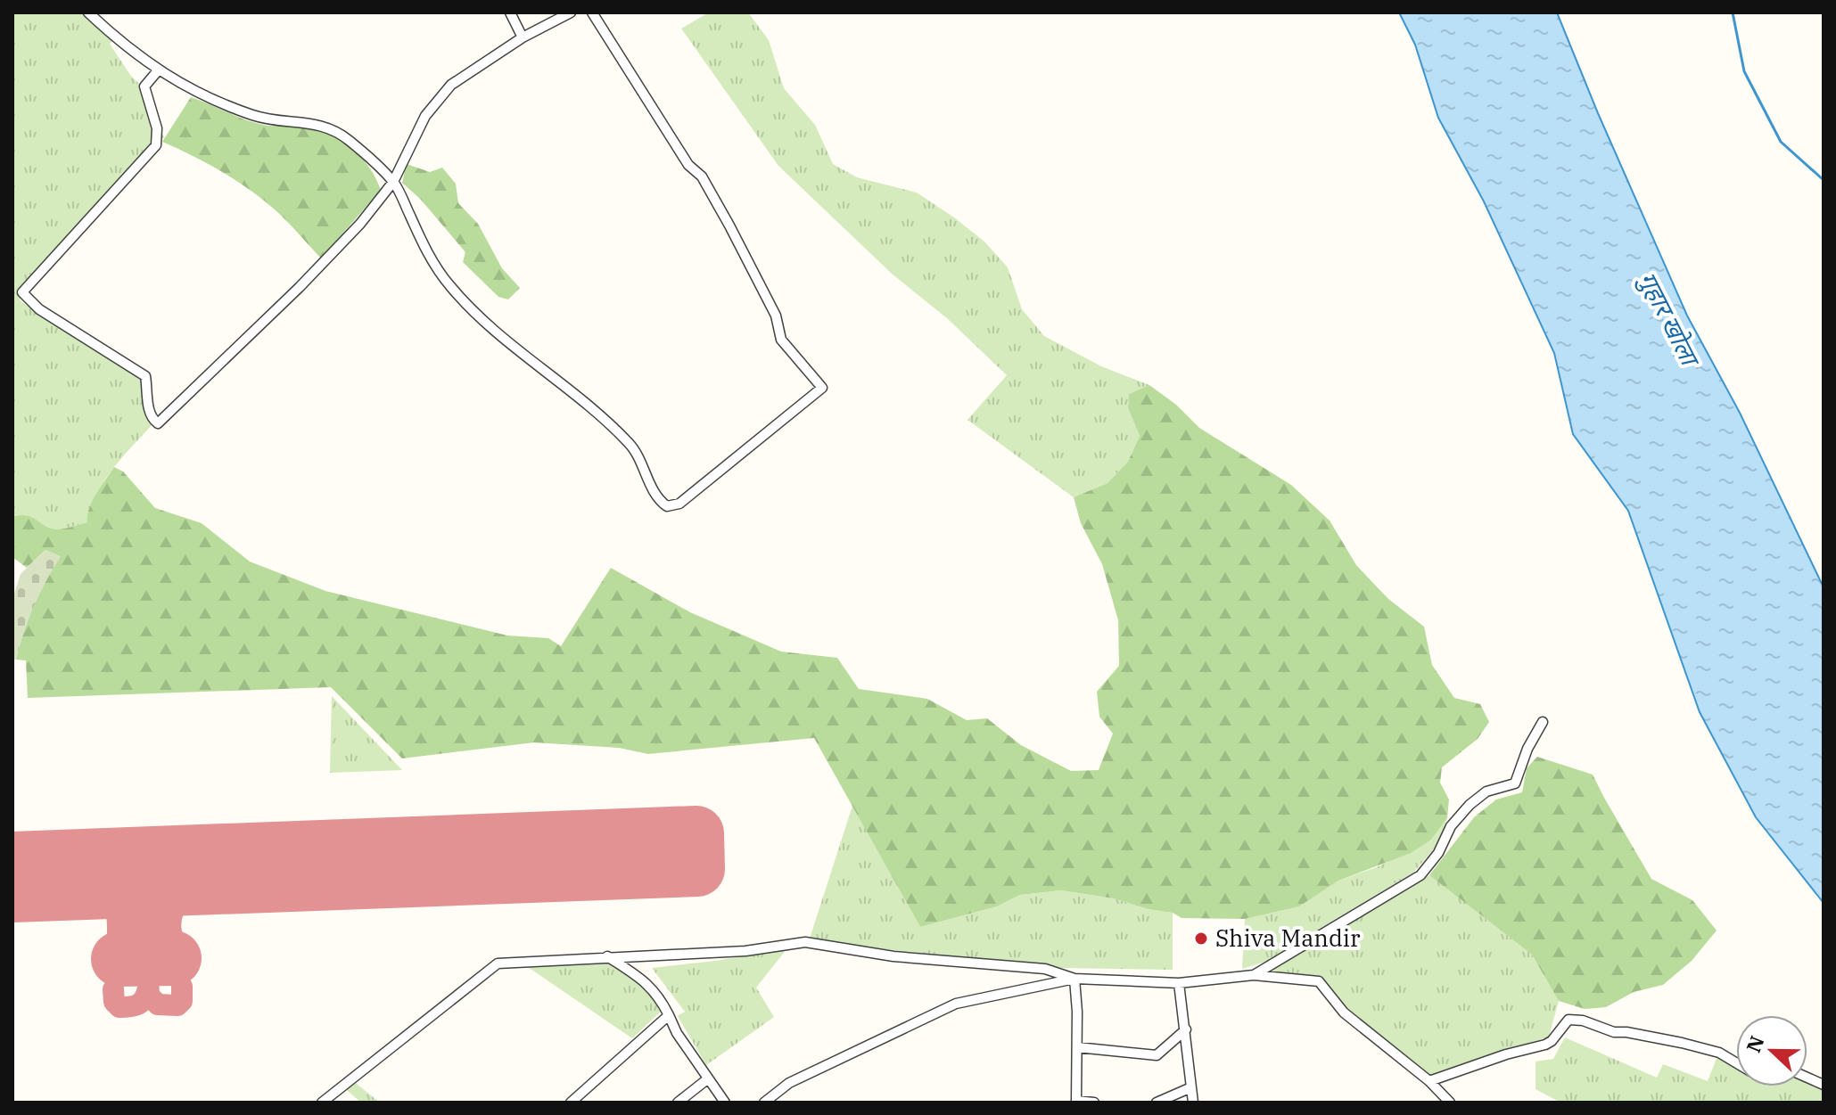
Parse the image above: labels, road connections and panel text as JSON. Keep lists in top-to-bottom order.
{
  "water": ["गुहार खोला"],
  "places": ["Shiva Mandir"],
  "north": "left"
}
